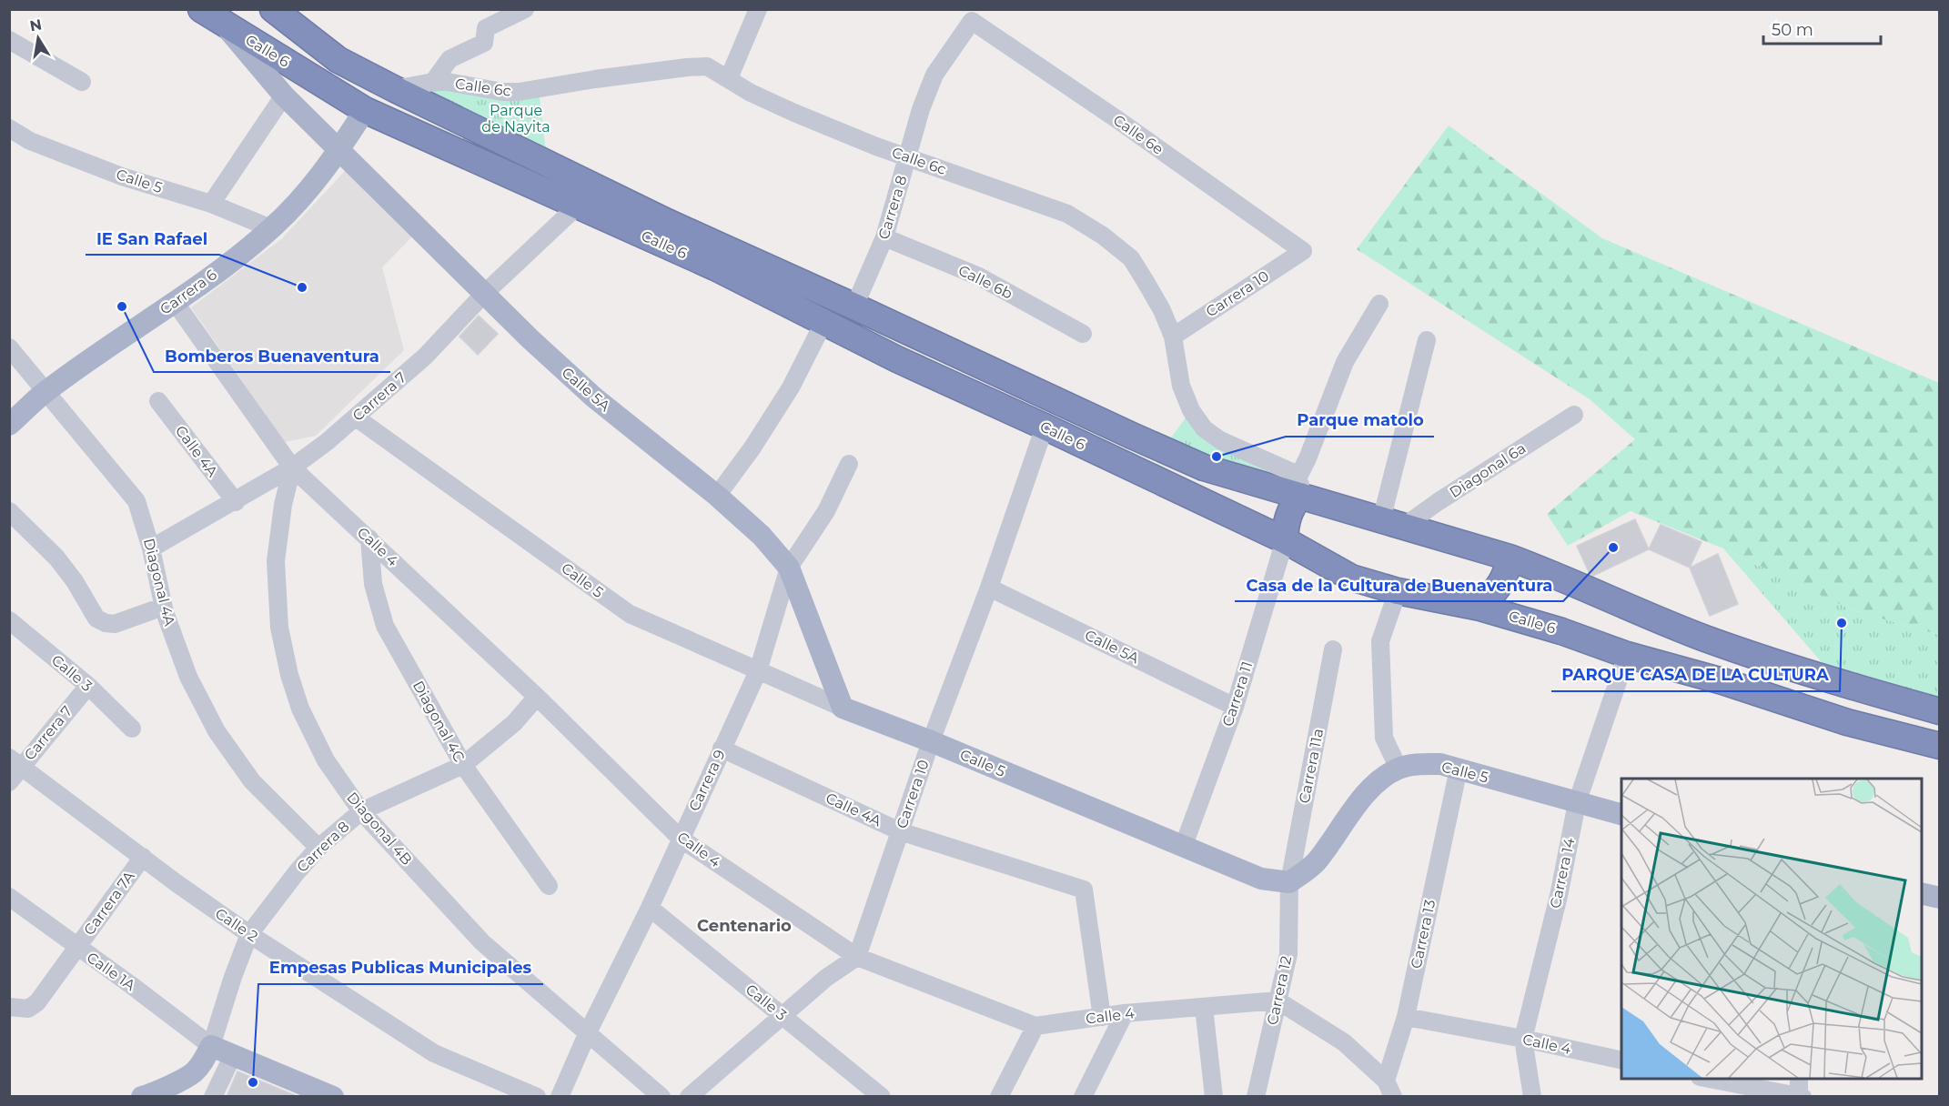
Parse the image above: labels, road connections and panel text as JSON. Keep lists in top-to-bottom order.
{
  "streets": {
    "highway": ["Calle 6"],
    "main road": ["Calle 5", "Carrera 6", "Calle 5A"],
    "street": [
      "Calle 6c",
      "Calle 6e",
      "Carrera 8",
      "Calle 6b",
      "Carrera 10",
      "Carrera 7",
      "Calle 4A",
      "Diagonal 6a",
      "Calle 4",
      "Diagonal 4A",
      "Calle 3",
      "Carrera 11",
      "Diagonal 4C",
      "Carrera 11a",
      "Carrera 9",
      "Diagonal 4B",
      "Carrera 14",
      "Carrera 7A",
      "Calle 2",
      "Carrera 13",
      "Calle 1A",
      "Carrera 12"
    ]
  },
  "crossings": [
    ["Calle 6", "Calle 6c"],
    ["Calle 6", "Carrera 8"],
    ["Calle 6", "Carrera 6"],
    ["Calle 6", "Carrera 10"],
    ["Calle 6", "Calle 5A"],
    ["Calle 6", "Carrera 7"],
    ["Calle 6", "Diagonal 6a"],
    ["Calle 6", "Carrera 11"],
    ["Calle 6", "Carrera 14"],
    ["Calle 6c", "Carrera 8"],
    ["Calle 6c", "Carrera 10"],
    ["Calle 6e", "Carrera 8"],
    ["Calle 6e", "Carrera 10"],
    ["Calle 5", "Carrera 6"],
    ["Calle 5", "Carrera 10"],
    ["Calle 5", "Calle 5A"],
    ["Calle 5", "Carrera 7"],
    ["Calle 5", "Carrera 11"],
    ["Calle 5", "Carrera 11a"],
    ["Calle 5", "Carrera 9"],
    ["Calle 5", "Carrera 14"],
    ["Calle 5", "Carrera 13"],
    ["Calle 5", "Carrera 12"],
    ["Carrera 8", "Calle 6b"],
    ["Carrera 8", "Calle 4"],
    ["Carrera 8", "Diagonal 4A"],
    ["Carrera 8", "Diagonal 4C"],
    ["Carrera 8", "Diagonal 4B"],
    ["Carrera 8", "Calle 2"],
    ["Carrera 8", "Calle 1A"],
    ["Carrera 6", "Calle 5A"],
    ["Carrera 6", "Calle 4"],
    ["Carrera 6", "Diagonal 4A"],
    ["Carrera 10", "Calle 5A"],
    ["Carrera 10", "Calle 4A"],
    ["Carrera 10", "Calle 4"],
    ["Calle 5A", "Carrera 7"],
    ["Calle 5A", "Carrera 11"],
    ["Calle 5A", "Carrera 9"],
    ["Carrera 7", "Calle 4A"],
    ["Carrera 7", "Calle 4"],
    ["Carrera 7", "Diagonal 4A"],
    ["Carrera 7", "Calle 3"],
    ["Carrera 7", "Diagonal 4B"],
    ["Carrera 7", "Calle 2"],
    ["Calle 4A", "Calle 4"],
    ["Calle 4A", "Carrera 9"],
    ["Calle 4", "Diagonal 4C"],
    ["Calle 4", "Carrera 9"],
    ["Calle 4", "Diagonal 4B"],
    ["Calle 4", "Carrera 14"],
    ["Calle 4", "Carrera 13"],
    ["Calle 4", "Carrera 12"],
    ["Calle 3", "Carrera 9"],
    ["Carrera 11a", "Carrera 12"],
    ["Carrera 9", "Diagonal 4B"],
    ["Carrera 7A", "Calle 2"],
    ["Carrera 7A", "Calle 1A"]
  ],
  "districts": ["Centenario"],
  "parks": ["Parque de Nayita"],
  "places": [
    "IE San Rafael",
    "Bomberos Buenaventura",
    "Parque matolo",
    "Casa de la Cultura de Buenaventura",
    "PARQUE CASA DE LA CULTURA",
    "Empesas Publicas Municipales"
  ],
  "scale_bar": "50 m",
  "north": "top"
}
